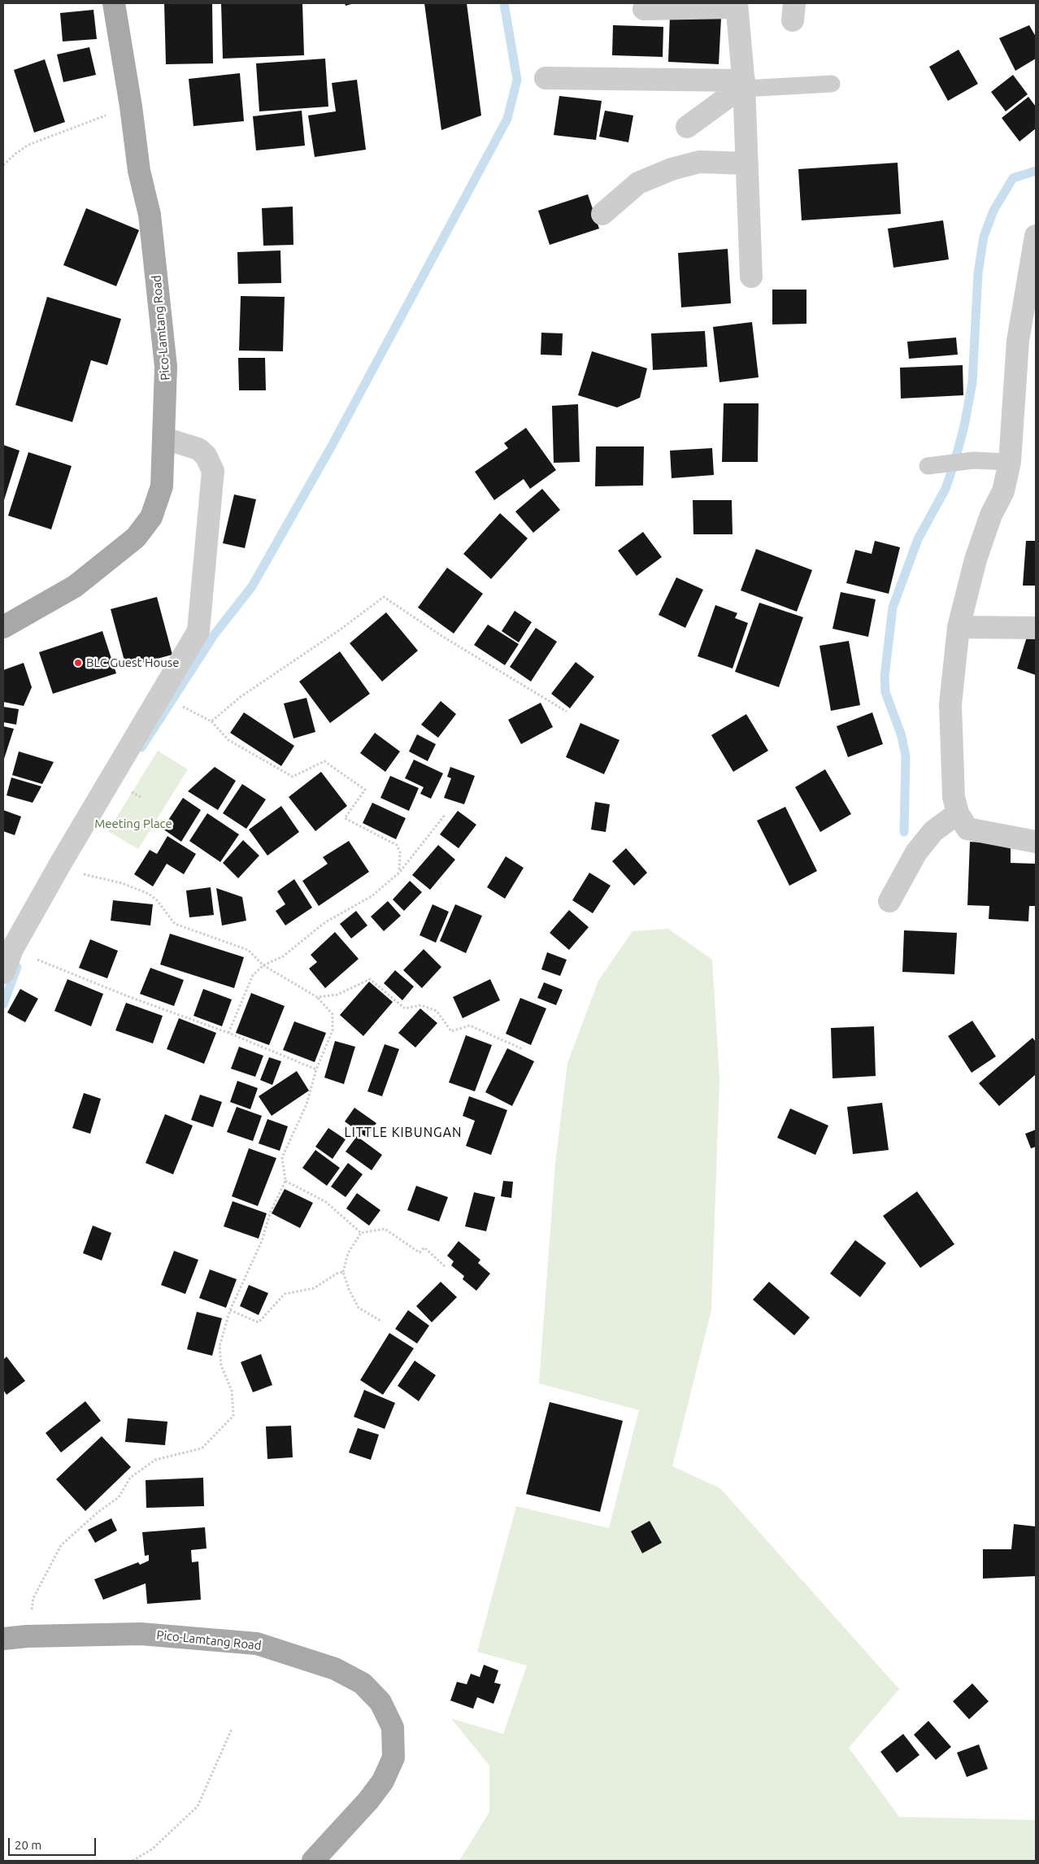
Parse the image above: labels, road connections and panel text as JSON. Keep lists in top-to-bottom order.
{
  "streets": {
    "main road": ["Pico-Lamtang Road"]
  },
  "districts": ["LITTLE KIBUNGAN"],
  "parks": ["Meeting Place"],
  "places": ["BLC Guest House"],
  "scale_bar": "20 m"
}
